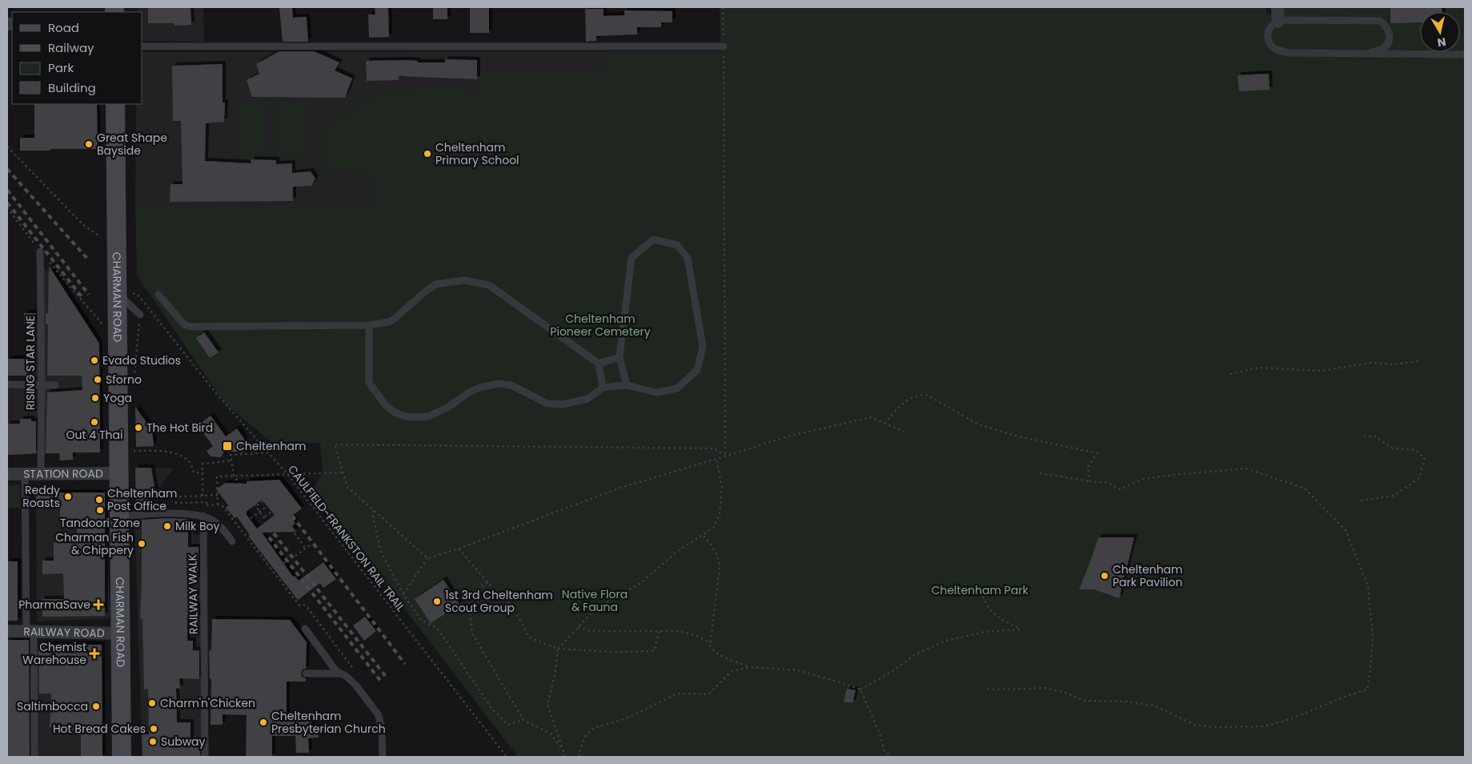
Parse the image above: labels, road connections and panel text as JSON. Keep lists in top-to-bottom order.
{
  "streets": {
    "main road": ["CHARMAN ROAD"],
    "street": ["STATION ROAD", "RAILWAY ROAD"],
    "lane": ["RISING STAR LANE", "RAILWAY WALK"],
    "path": ["CAULFIELD-FRANKSTON RAIL TRAIL"]
  },
  "crossings": [
    ["CHARMAN ROAD", "STATION ROAD"],
    ["CHARMAN ROAD", "RAILWAY ROAD"],
    ["RISING STAR LANE", "STATION ROAD"]
  ],
  "parks": ["Cheltenham Pioneer Cemetery", "Cheltenham Park", "Native Flora & Fauna"],
  "places": {
    "other": [
      "Great Shape Bayside",
      "Cheltenham Primary School",
      "Evado Studios",
      "Sforno",
      "Yoga",
      "Out 4 Thai",
      "The Hot Bird",
      "Reddy Roasts",
      "Cheltenham Post Office",
      "Tandoori Zone",
      "Milk Boy",
      "Charman Fish & Chippery",
      "Cheltenham Park Pavilion",
      "1st 3rd Cheltenham Scout Group",
      "Charm'n'Chicken",
      "Saltimbocca",
      "Cheltenham Presbyterian Church",
      "Hot Bread Cakes",
      "Subway"
    ],
    "transit": ["Cheltenham"],
    "health": ["PharmaSave", "Chemist Warehouse"]
  },
  "legend": [
    "Road",
    "Railway",
    "Park",
    "Building"
  ],
  "north": "bottom"
}
